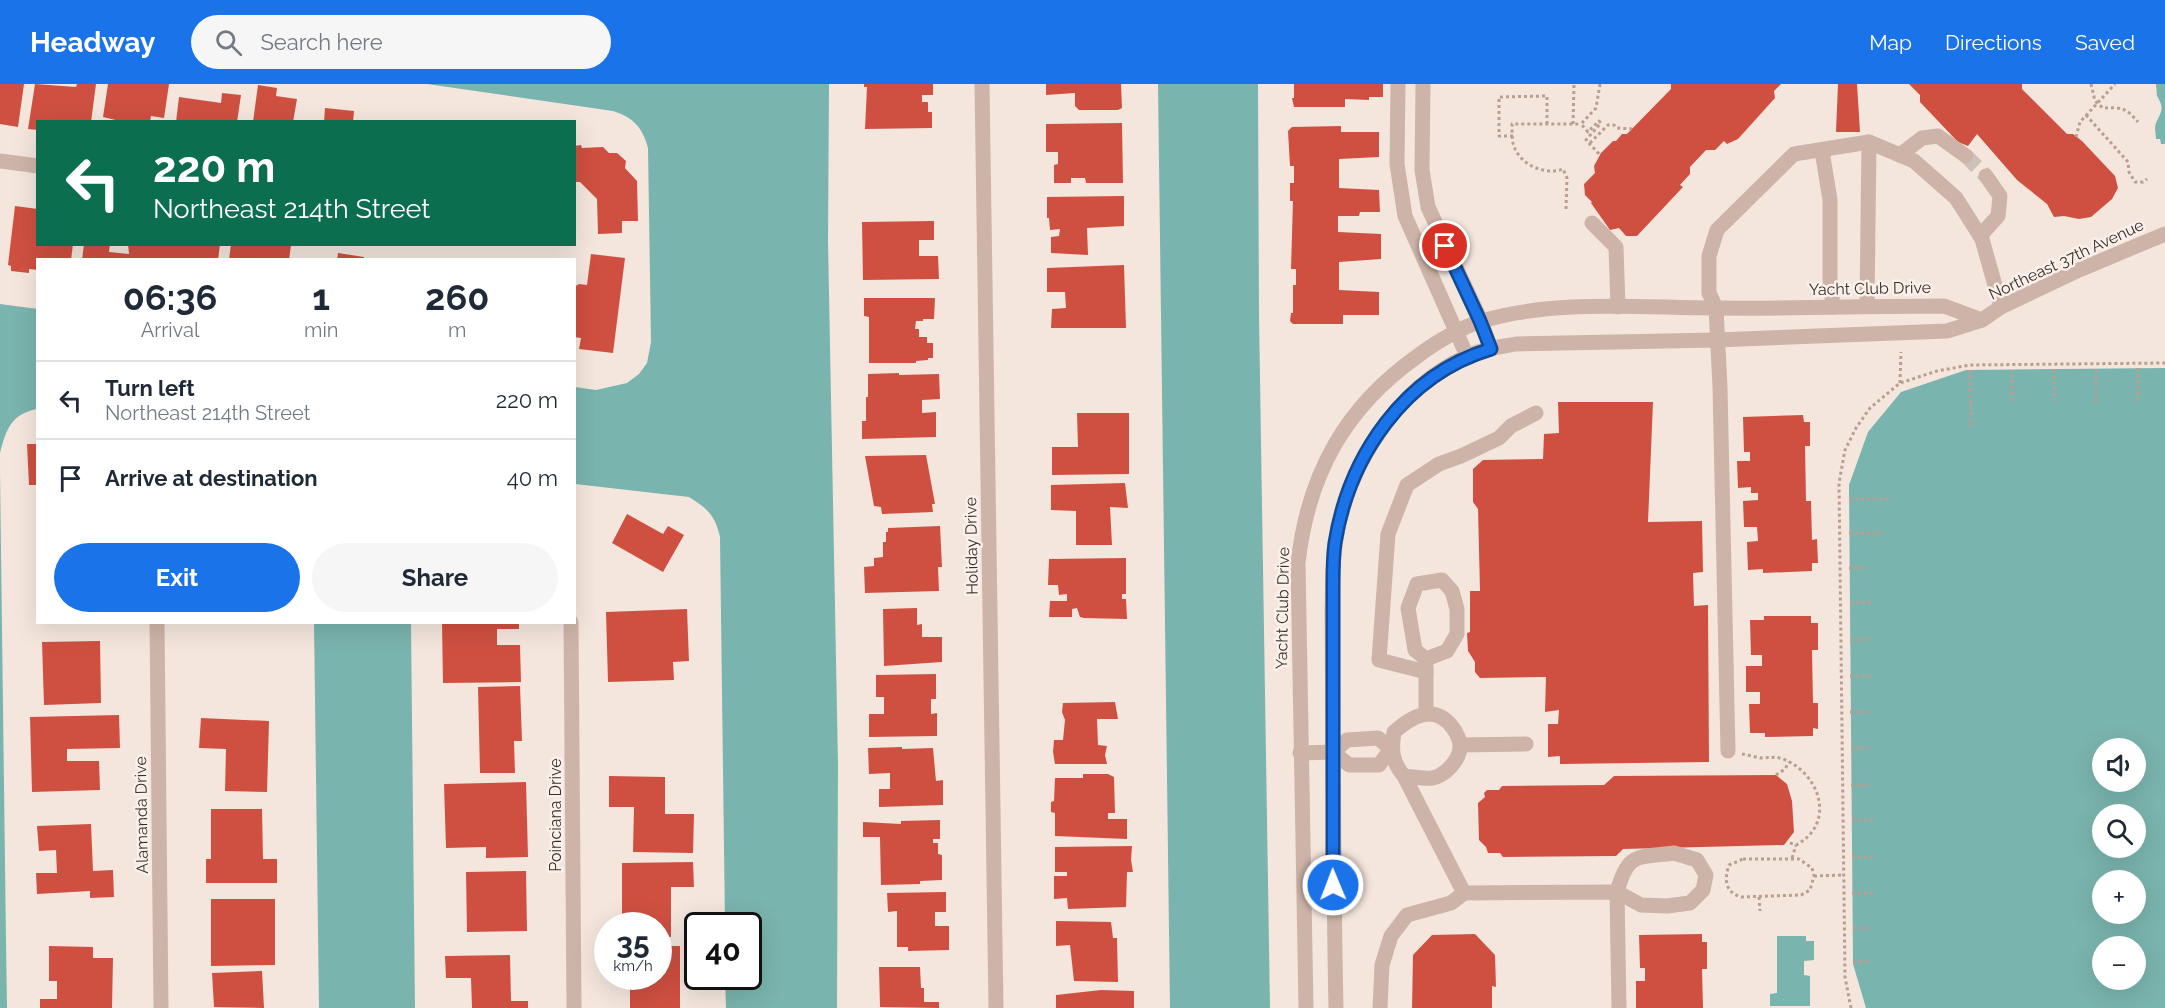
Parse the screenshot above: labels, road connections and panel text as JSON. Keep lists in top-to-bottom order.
{
  "streets": {
    "street": [
      "Northeast 37th Avenue",
      "Yacht Club Drive",
      "Holiday Drive",
      "Alamanda Drive",
      "Poinciana Drive"
    ]
  },
  "crossings": [
    ["Northeast 37th Avenue", "Yacht Club Drive"]
  ],
  "page": {
    "header": "Headway",
    "search": "Search here",
    "nav": ["Map", "Directions", "Saved"],
    "turn": ["220 m", "Northeast 214th Street"],
    "eta": [
      "06:36",
      "Arrival",
      "1",
      "min",
      "260",
      "m"
    ],
    "list": [
      {
        "name": "Turn left",
        "note": "Northeast 214th Street",
        "value": "220 m"
      },
      {
        "name": "Arrive at destination",
        "value": "40 m"
      }
    ],
    "buttons": ["Exit", "Share"],
    "map_buttons": ["+", "−"],
    "speed": "35 km/h",
    "limit": "40"
  }
}
